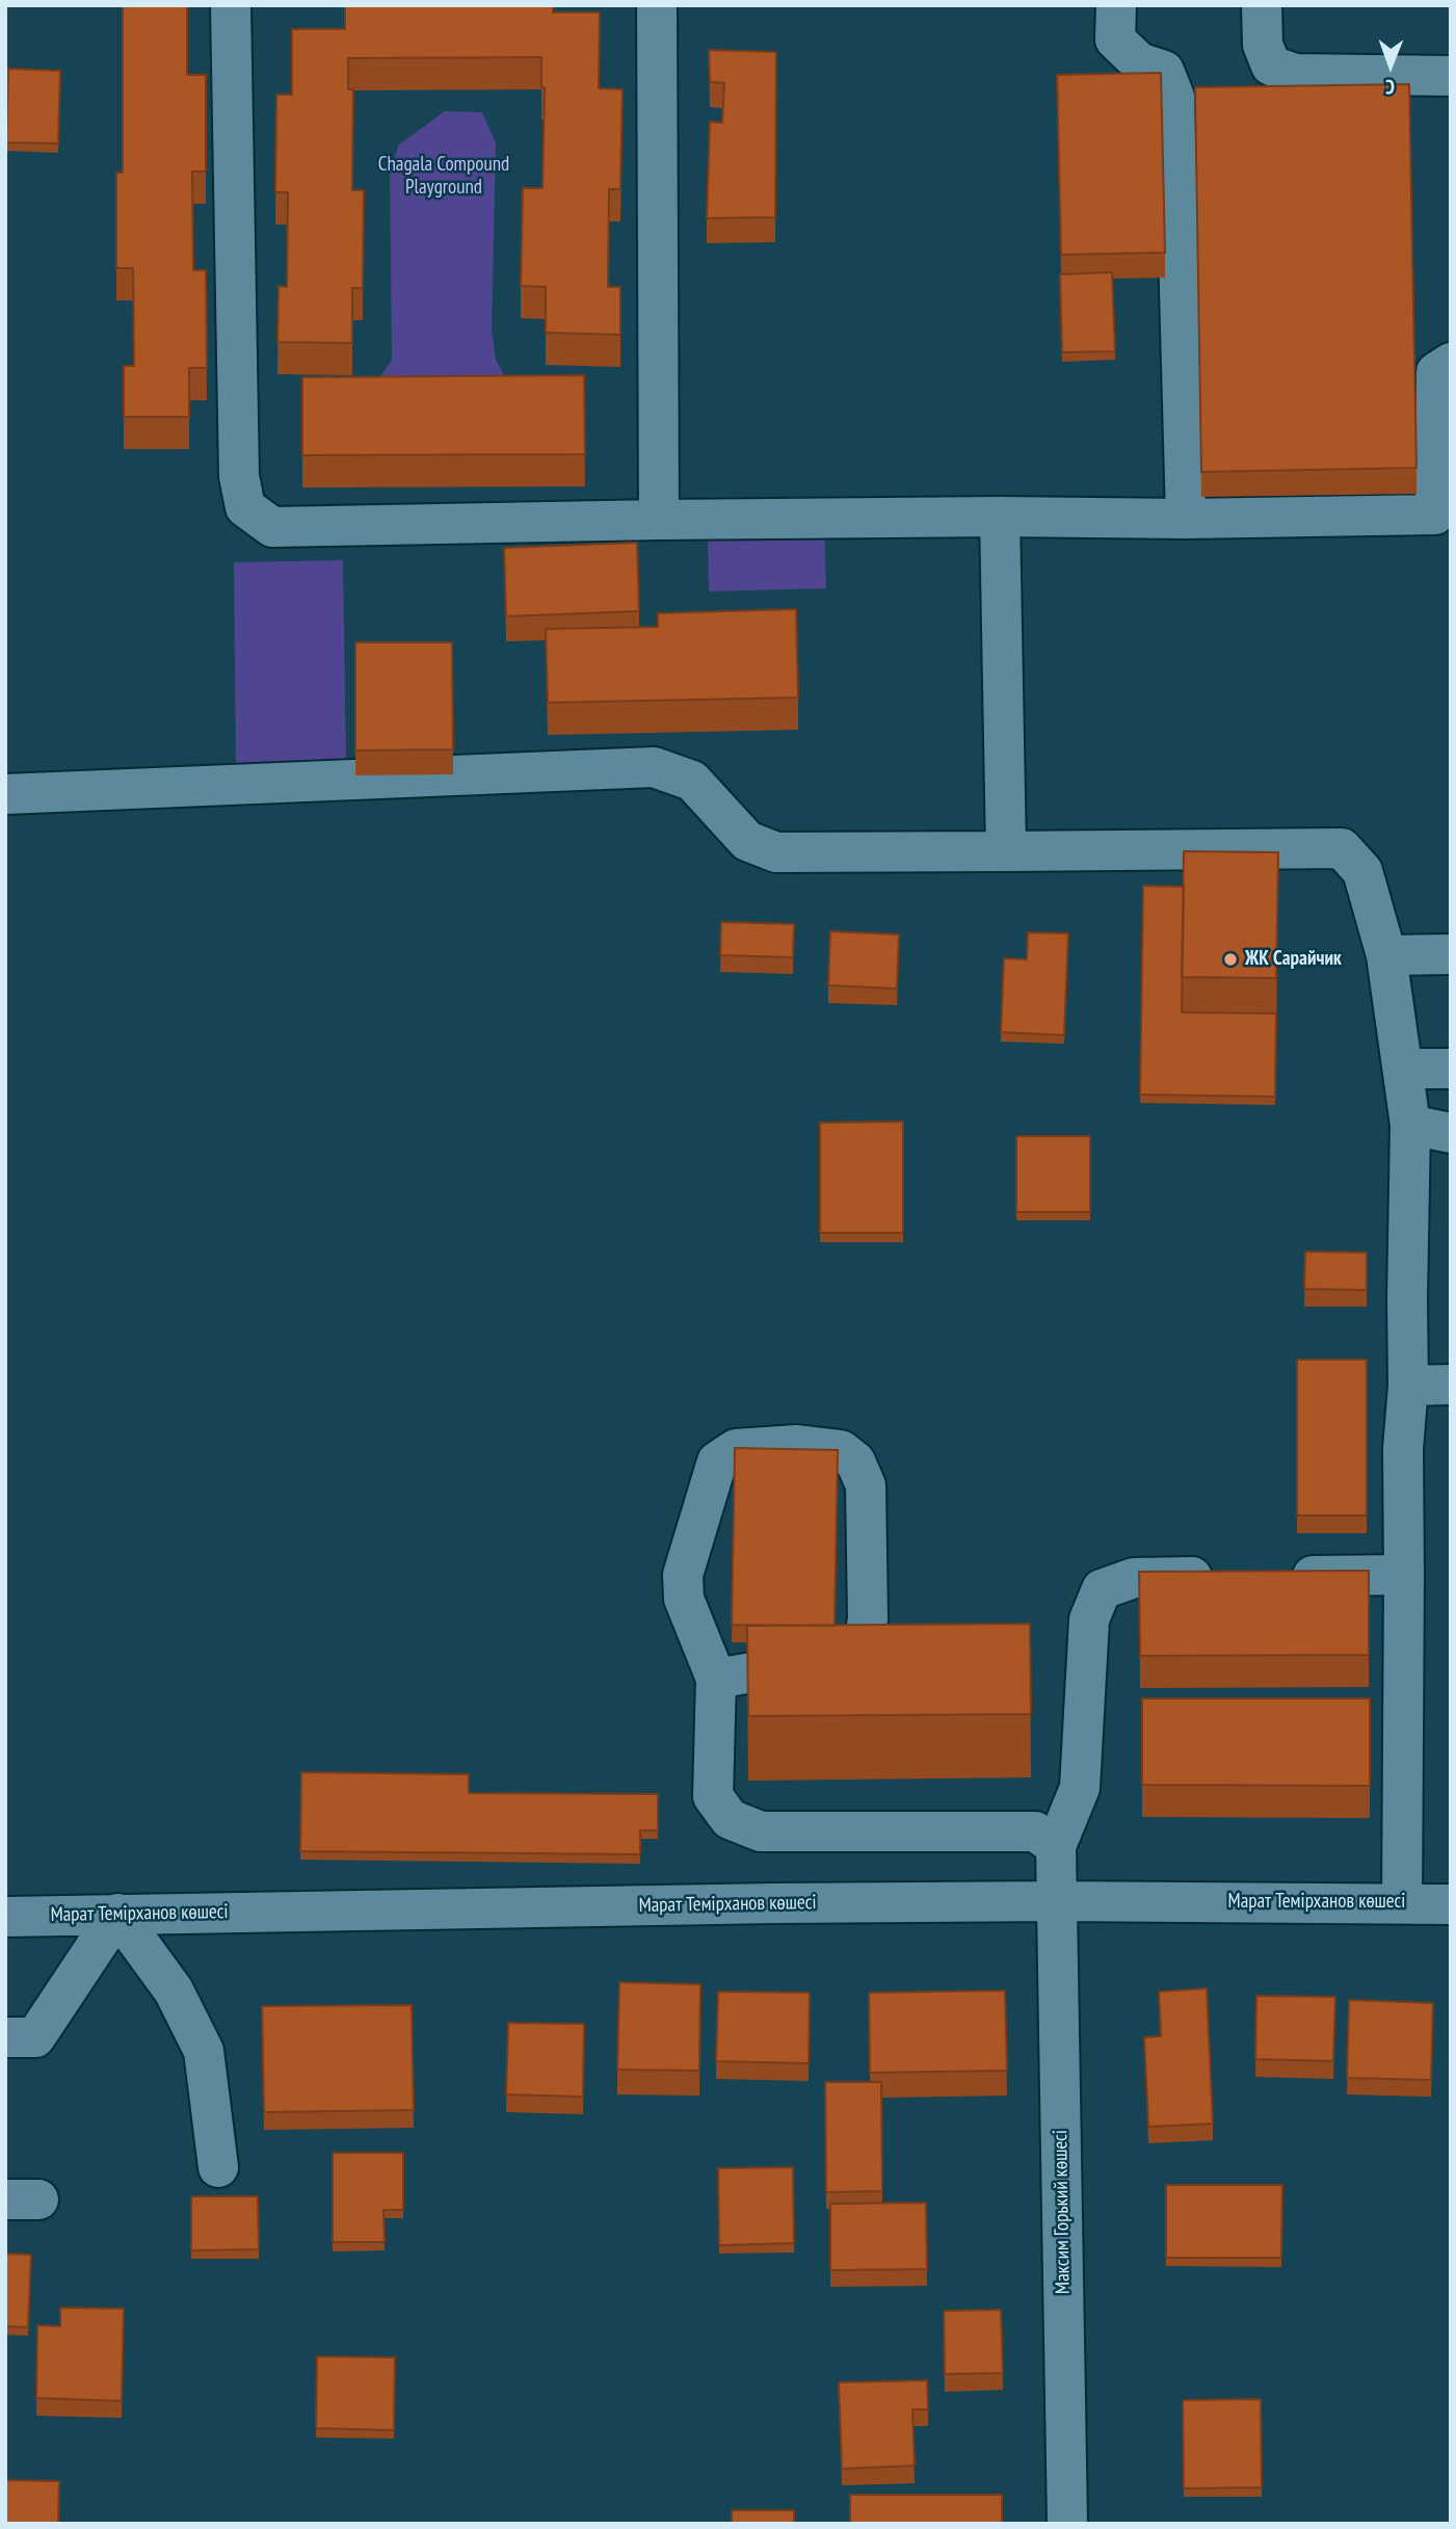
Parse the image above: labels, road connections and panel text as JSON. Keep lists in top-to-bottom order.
{
  "streets": {
    "street": ["Марат Темірханов көшесі", "Максим Горький көшесі"]
  },
  "crossings": [
    ["Марат Темірханов көшесі", "Максим Горький көшесі"]
  ],
  "parks": ["Chagala Compound Playground"],
  "places": ["ЖК Сарайчик"],
  "north": "bottom"
}
